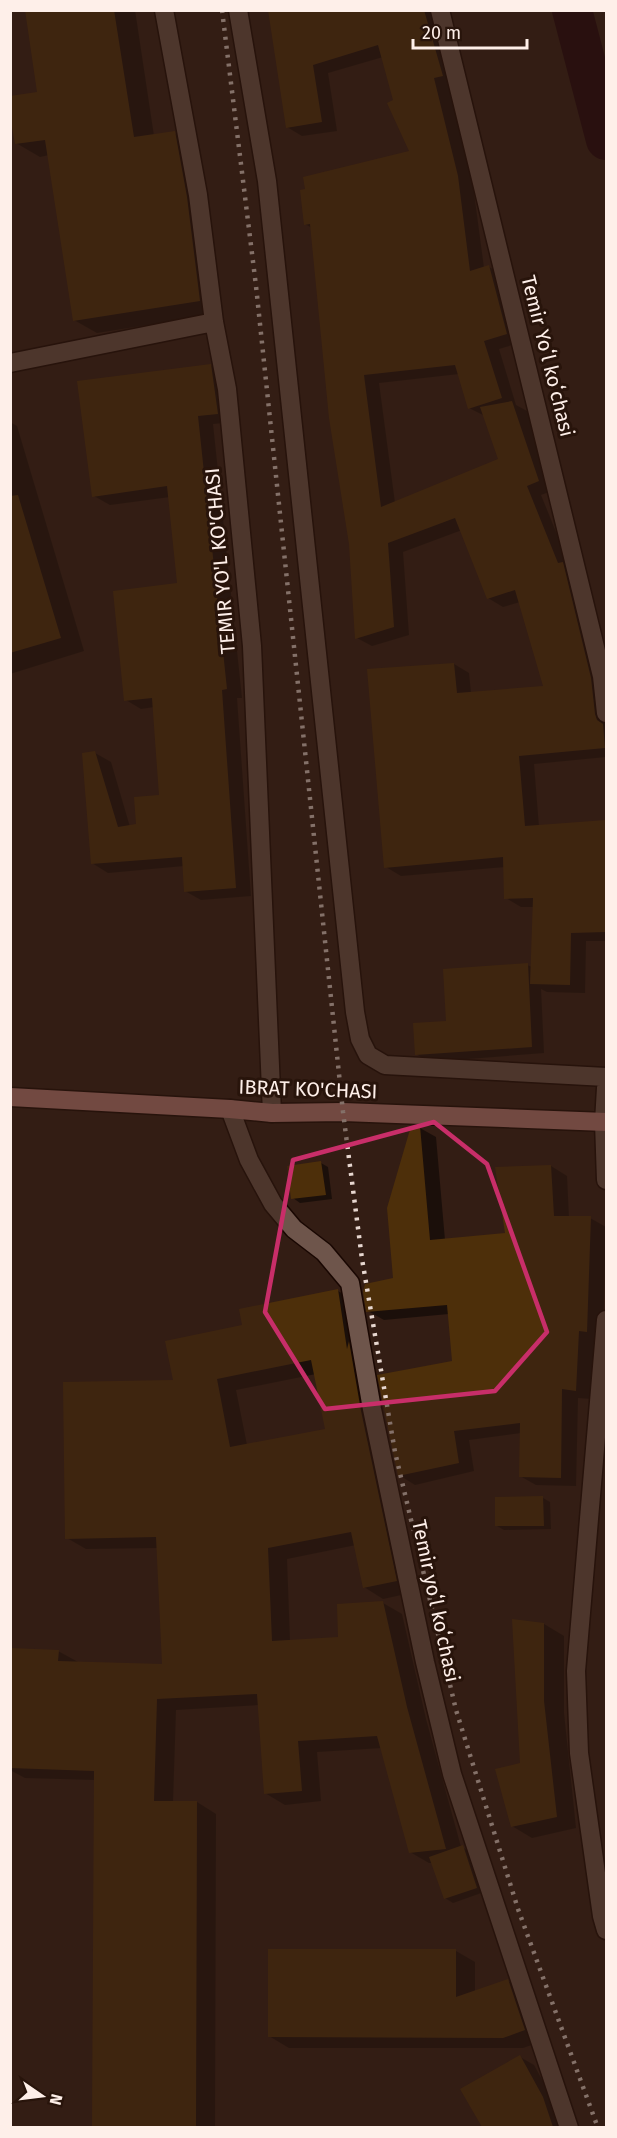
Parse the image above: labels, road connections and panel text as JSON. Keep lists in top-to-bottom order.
{
  "streets": {
    "main road": ["IBRAT KO'CHASI"],
    "street": ["Temir Yoʻl koʻchasi", "TEMIR YO'L KO'CHASI", "Temir yoʻl koʻchasi"]
  },
  "crossings": [
    ["TEMIR YO'L KO'CHASI", "IBRAT KO'CHASI"],
    ["IBRAT KO'CHASI", "Temir yoʻl koʻchasi"]
  ],
  "scale_bar": "20 m",
  "north": "right"
}
